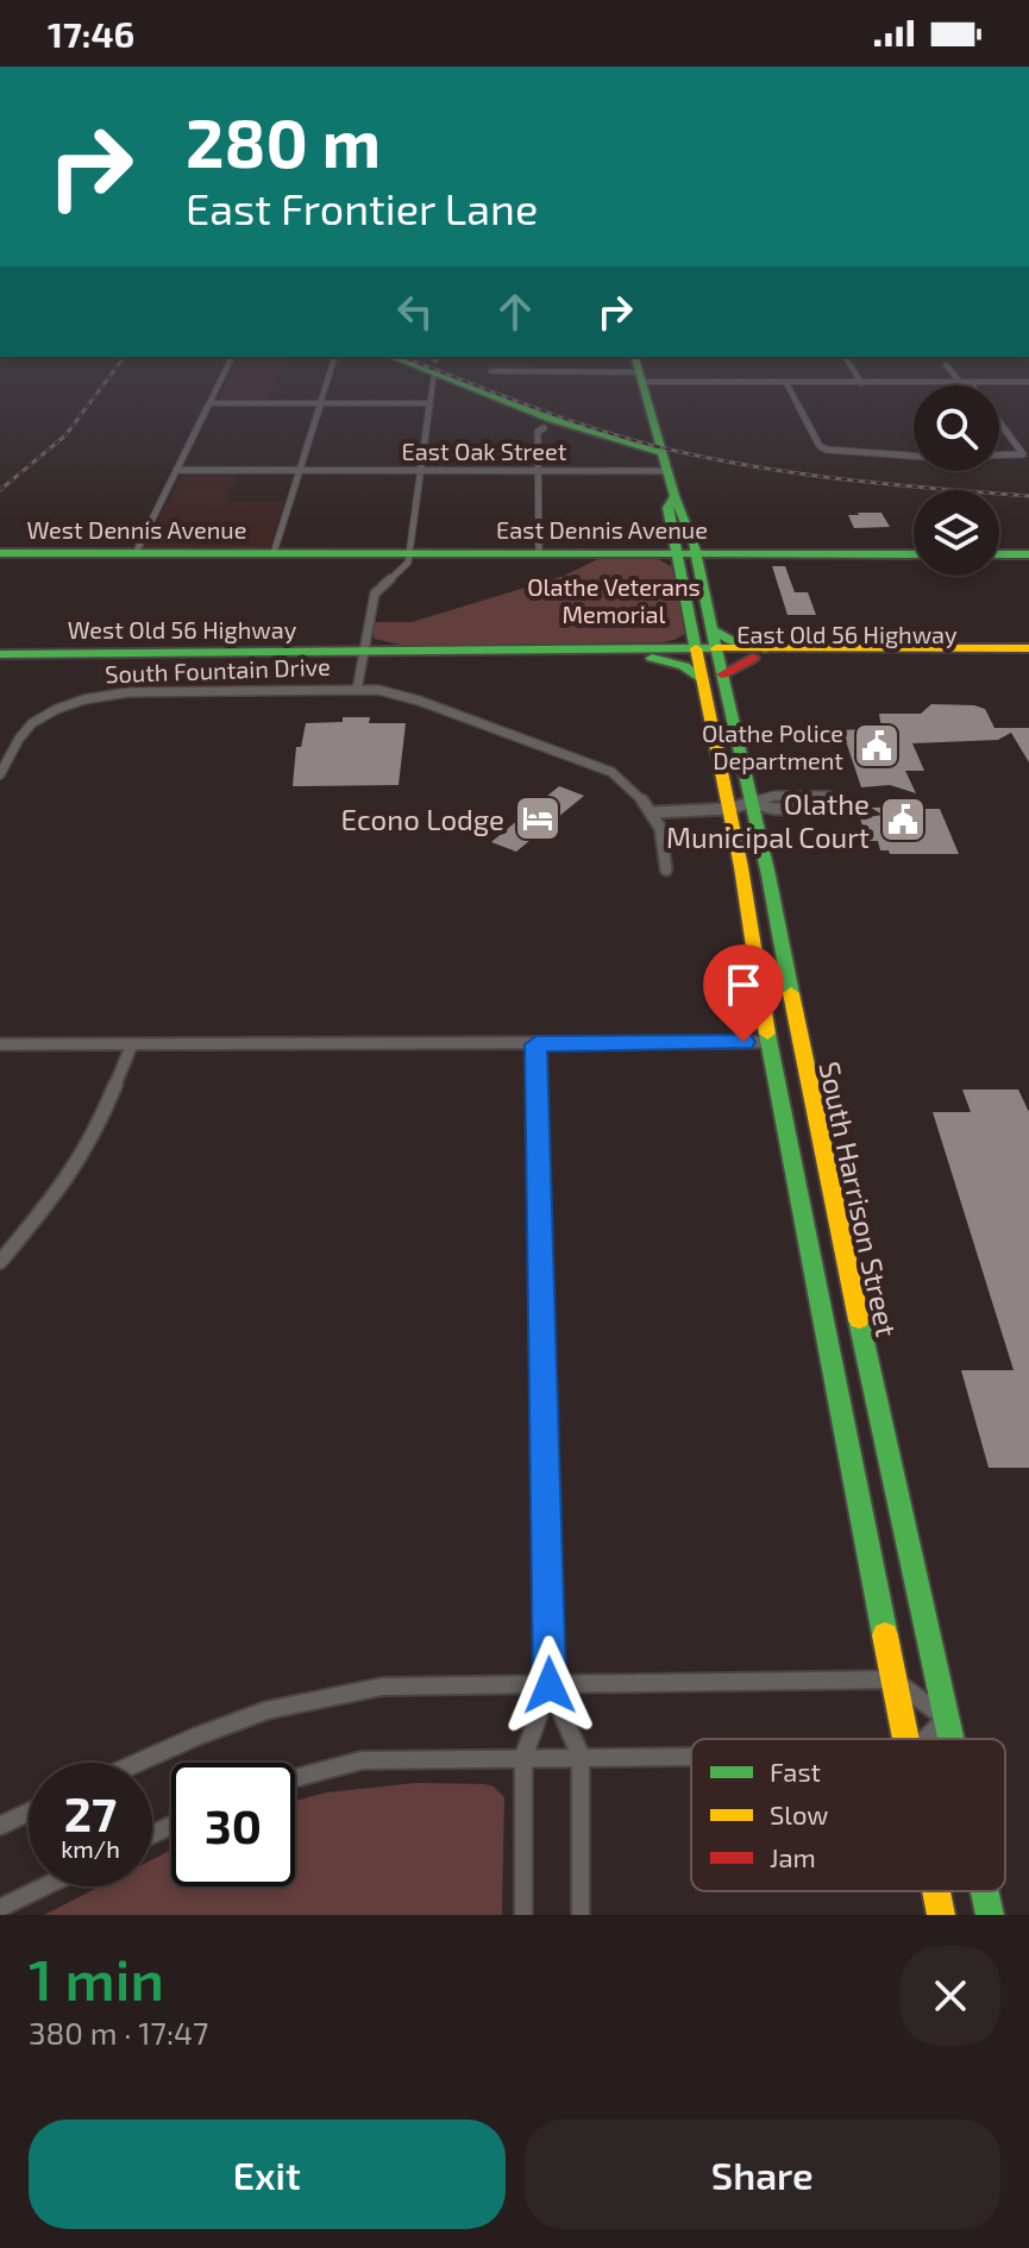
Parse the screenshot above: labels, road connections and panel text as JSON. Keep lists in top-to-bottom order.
{
  "streets": {
    "main road": [
      "West Dennis Avenue",
      "East Dennis Avenue",
      "West Old 56 Highway",
      "East Old 56 Highway",
      "South Harrison Street"
    ],
    "street": ["East Oak Street", "South Fountain Drive"]
  },
  "crossings": [
    ["East Oak Street", "South Harrison Street"],
    ["West Dennis Avenue", "East Dennis Avenue"],
    ["East Dennis Avenue", "South Harrison Street"],
    ["West Old 56 Highway", "East Old 56 Highway"],
    ["East Old 56 Highway", "South Harrison Street"]
  ],
  "parks": ["Olathe Veterans Memorial"],
  "places": {
    "public building": ["Olathe Police Department", "Olathe Municipal Court"],
    "hotel": ["Econo Lodge"]
  },
  "legend": ["Fast", "Slow", "Jam"],
  "page": {
    "status": "17:46",
    "turn": ["280 m", "East Frontier Lane"],
    "speed": "27 km/h",
    "limit": "30",
    "heading": ["1 min", "380 m · 17:47"],
    "buttons": ["Exit", "Share"]
  }
}
